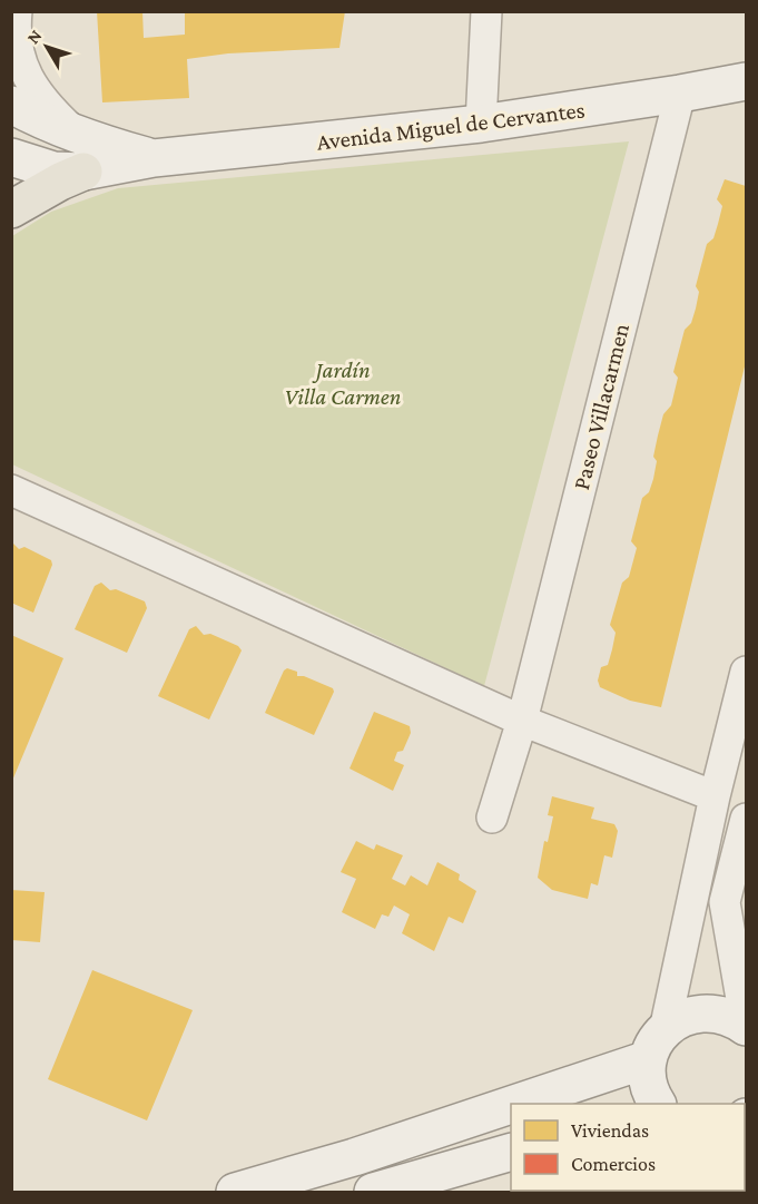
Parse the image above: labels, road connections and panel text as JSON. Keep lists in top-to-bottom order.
{
  "streets": {
    "main road": ["Avenida Miguel de Cervantes"],
    "street": ["Paseo Villacarmen"]
  },
  "crossings": [
    ["Avenida Miguel de Cervantes", "Paseo Villacarmen"]
  ],
  "parks": ["Jardín Villa Carmen"],
  "legend": ["Viviendas", "Comercios"],
  "north": "top left"
}
